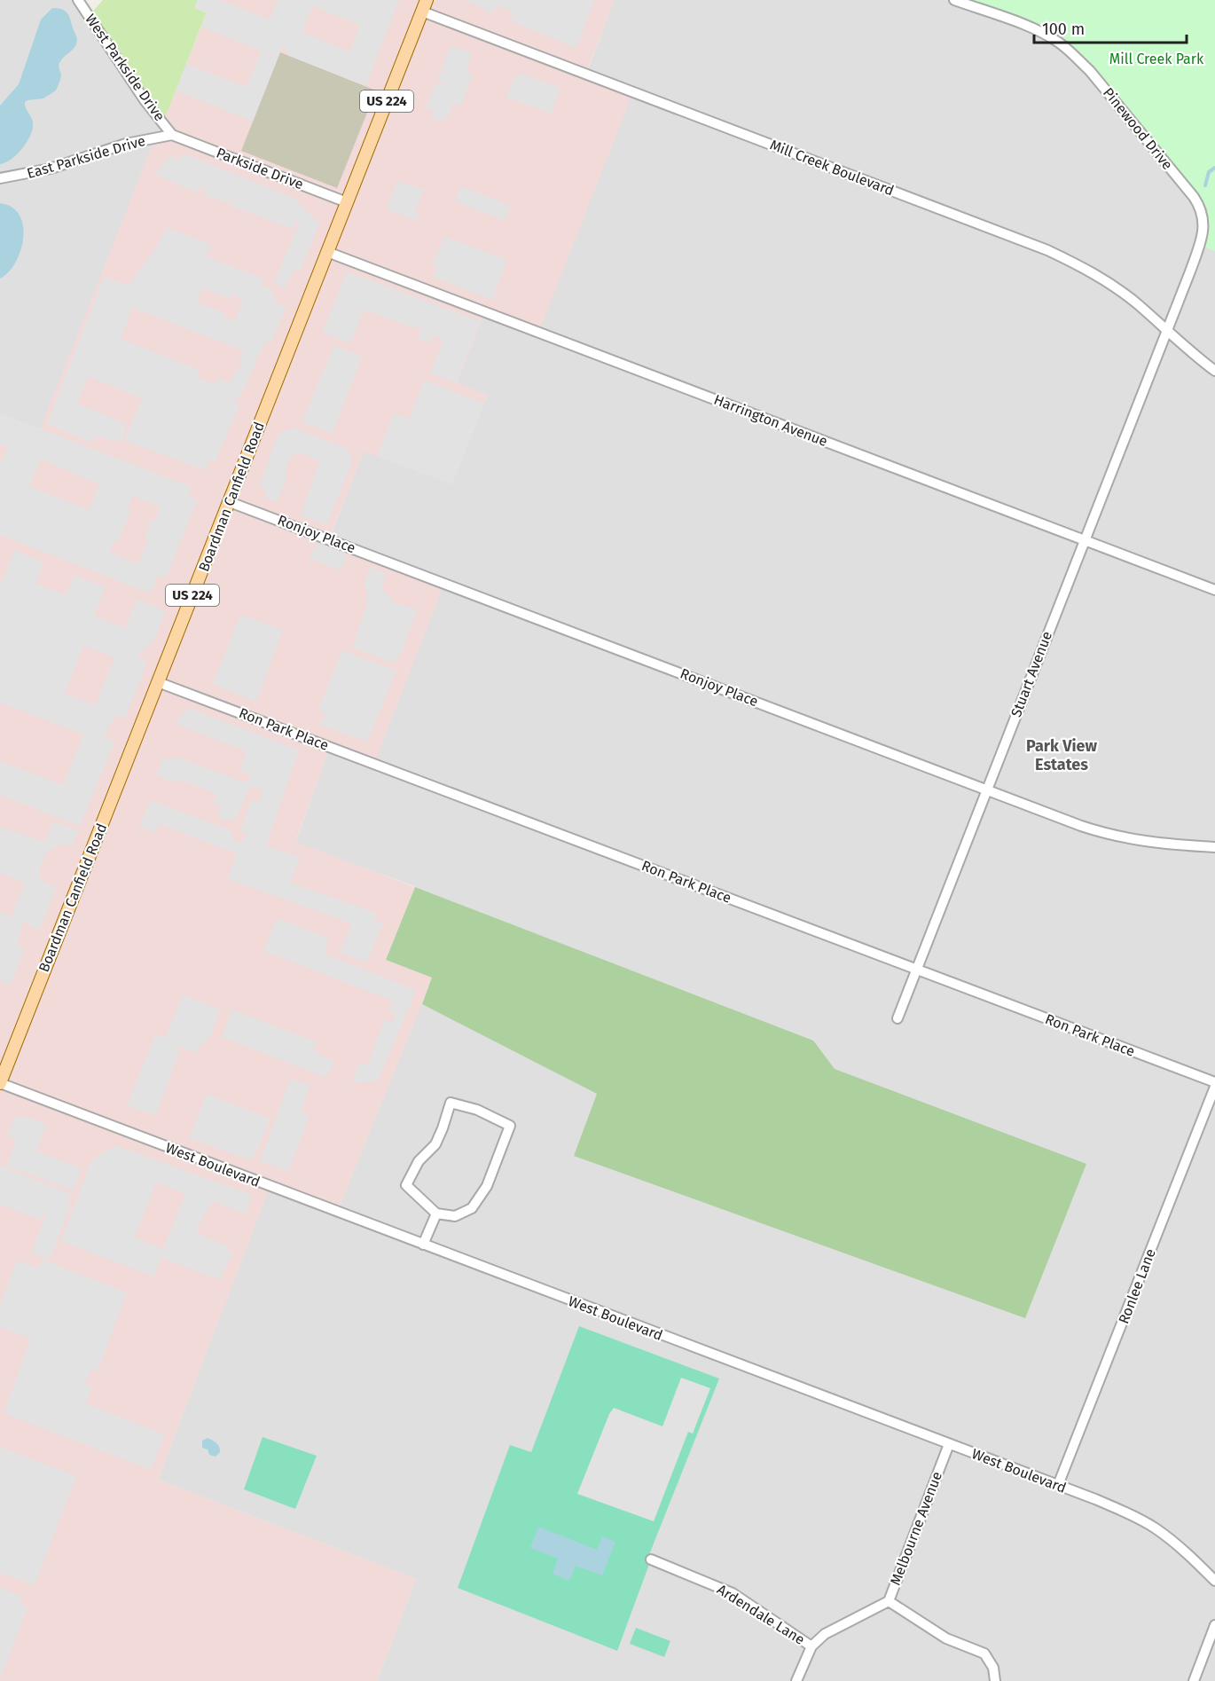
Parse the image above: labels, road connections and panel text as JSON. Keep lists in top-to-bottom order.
{
  "streets": {
    "main road": ["US 224", "Boardman Canfield Road"],
    "street": [
      "West Parkside Drive",
      "Pinewood Drive",
      "East Parkside Drive",
      "Mill Creek Boulevard",
      "Parkside Drive",
      "Harrington Avenue",
      "Ronjoy Place",
      "Stuart Avenue",
      "Ron Park Place",
      "West Boulevard",
      "Ronlee Lane",
      "Melbourne Avenue",
      "Ardendale Lane"
    ]
  },
  "crossings": [
    ["West Parkside Drive", "East Parkside Drive"],
    ["West Parkside Drive", "Parkside Drive"],
    ["Pinewood Drive", "Mill Creek Boulevard"],
    ["Pinewood Drive", "Stuart Avenue"],
    ["East Parkside Drive", "Parkside Drive"],
    ["Mill Creek Boulevard", "Boardman Canfield Road"],
    ["Mill Creek Boulevard", "Stuart Avenue"],
    ["Parkside Drive", "Boardman Canfield Road"],
    ["Harrington Avenue", "Boardman Canfield Road"],
    ["Harrington Avenue", "Stuart Avenue"],
    ["Boardman Canfield Road", "Ronjoy Place"],
    ["Boardman Canfield Road", "Ron Park Place"],
    ["Boardman Canfield Road", "West Boulevard"],
    ["Ronjoy Place", "Stuart Avenue"],
    ["Stuart Avenue", "Ron Park Place"],
    ["Ron Park Place", "Ronlee Lane"],
    ["West Boulevard", "Ronlee Lane"],
    ["West Boulevard", "Melbourne Avenue"]
  ],
  "districts": ["Park View Estates"],
  "parks": ["Mill Creek Park"],
  "scale_bar": "100 m"
}
